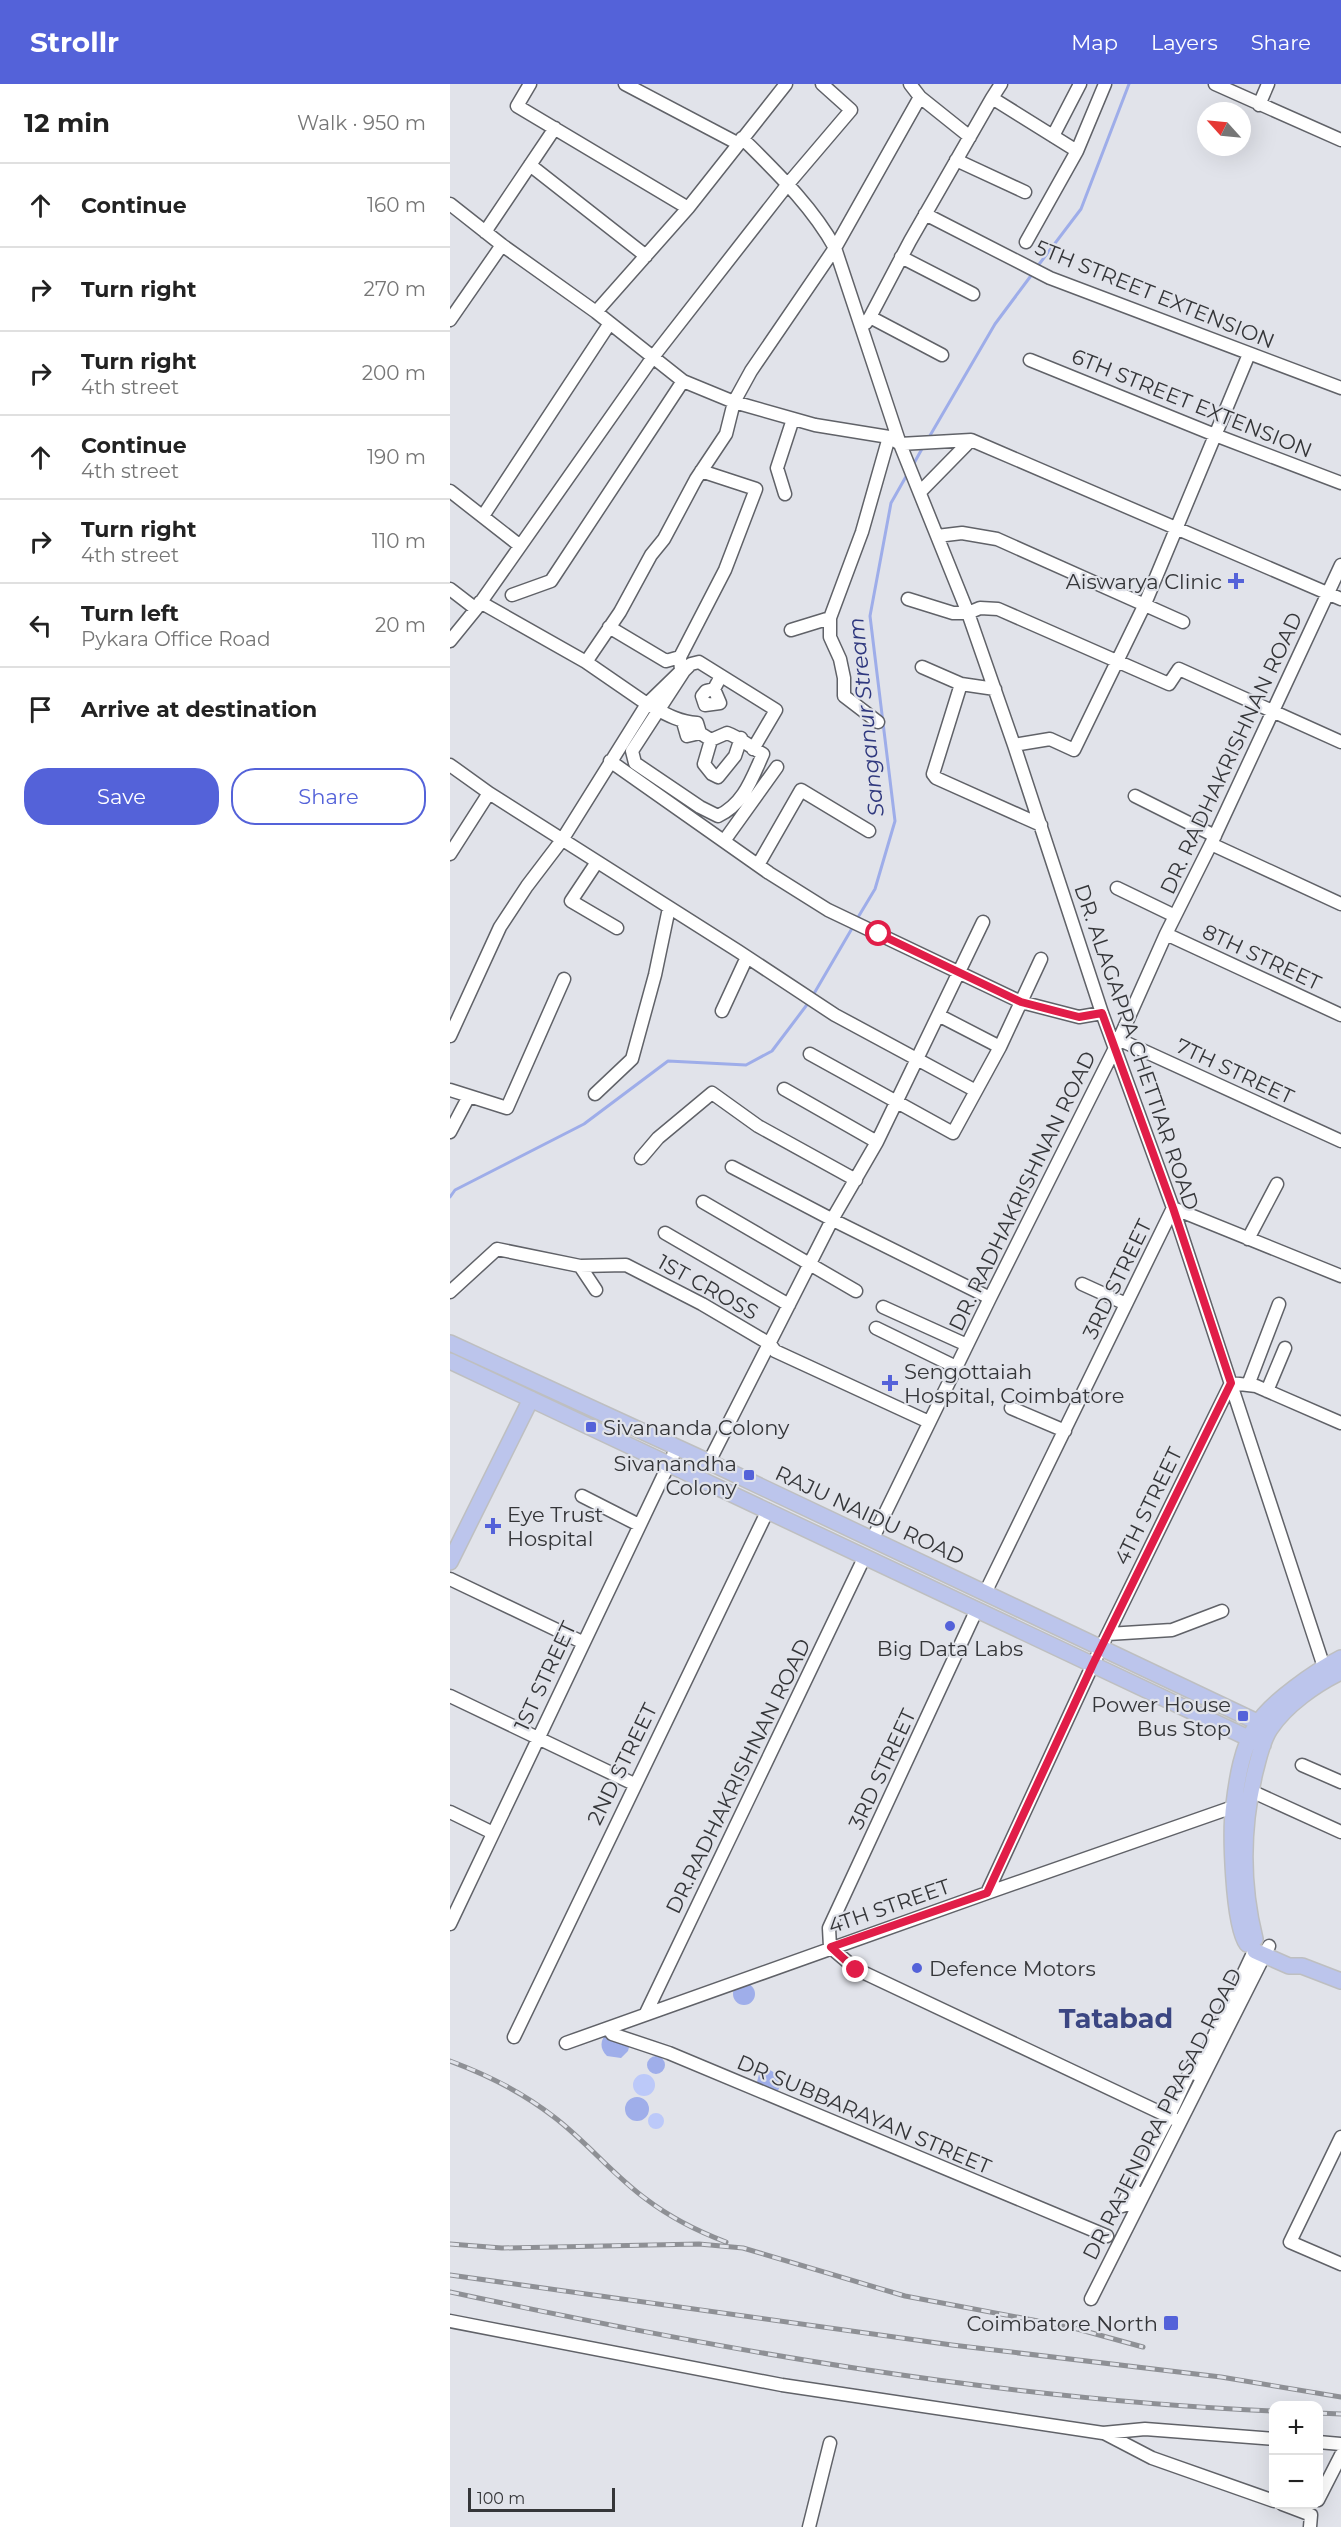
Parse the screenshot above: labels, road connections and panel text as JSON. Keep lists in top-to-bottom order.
{
  "streets": {
    "main road": ["RAJU NAIDU ROAD"],
    "street": [
      "5TH STREET EXTENSION",
      "6TH STREET EXTENSION",
      "DR. RADHAKRISHNAN ROAD",
      "8TH STREET",
      "DR. ALAGAPPA CHETTIAR ROAD",
      "7TH STREET",
      "3RD STREET",
      "1ST CROSS",
      "4TH STREET",
      "1ST STREET",
      "2ND STREET",
      "DR.RADHAKRISHNAN ROAD",
      "DR SUBBARAYAN STREET",
      "DR RAJENDRA PRASAD ROAD"
    ]
  },
  "crossings": [
    ["DR. RADHAKRISHNAN ROAD", "8TH STREET"],
    ["DR. RADHAKRISHNAN ROAD", "DR. ALAGAPPA CHETTIAR ROAD"],
    ["DR. RADHAKRISHNAN ROAD", "7TH STREET"],
    ["DR. RADHAKRISHNAN ROAD", "1ST CROSS"],
    ["DR. RADHAKRISHNAN ROAD", "RAJU NAIDU ROAD"],
    ["DR. ALAGAPPA CHETTIAR ROAD", "7TH STREET"],
    ["DR. ALAGAPPA CHETTIAR ROAD", "3RD STREET"],
    ["DR. ALAGAPPA CHETTIAR ROAD", "4TH STREET"],
    ["3RD STREET", "4TH STREET"],
    ["3RD STREET", "RAJU NAIDU ROAD"],
    ["4TH STREET", "RAJU NAIDU ROAD"],
    ["4TH STREET", "DR.RADHAKRISHNAN ROAD"],
    ["4TH STREET", "DR SUBBARAYAN STREET"],
    ["RAJU NAIDU ROAD", "1ST STREET"],
    ["RAJU NAIDU ROAD", "2ND STREET"],
    ["RAJU NAIDU ROAD", "DR.RADHAKRISHNAN ROAD"]
  ],
  "districts": ["Tatabad"],
  "water": ["Sanganur Stream"],
  "places": {
    "health": ["Aiswarya Clinic", "Sengottaiah Hospital, Coimbatore", "Eye Trust Hospital"],
    "transit": [
      "Sivananda Colony",
      "Sivanandha Colony",
      "Power House Bus Stop",
      "Coimbatore North"
    ],
    "other": ["Big Data Labs", "Defence Motors"]
  },
  "scale_bar": "100 m",
  "north": "top left",
  "page": {
    "header": "Strollr",
    "nav": ["Map", "Layers", "Share"],
    "heading": ["12 min", "Walk · 950 m"],
    "list": [
      ["Continue", "160 m"],
      ["Turn right", "270 m"],
      ["Turn right", "4th street", "200 m"],
      ["Continue", "4th street", "190 m"],
      ["Turn right", "4th street", "110 m"],
      ["Turn left", "Pykara Office Road", "20 m"],
      "Arrive at destination"
    ],
    "buttons": ["Save", "Share"],
    "map_buttons": ["+", "−"],
    "scale": "100 m"
  }
}
